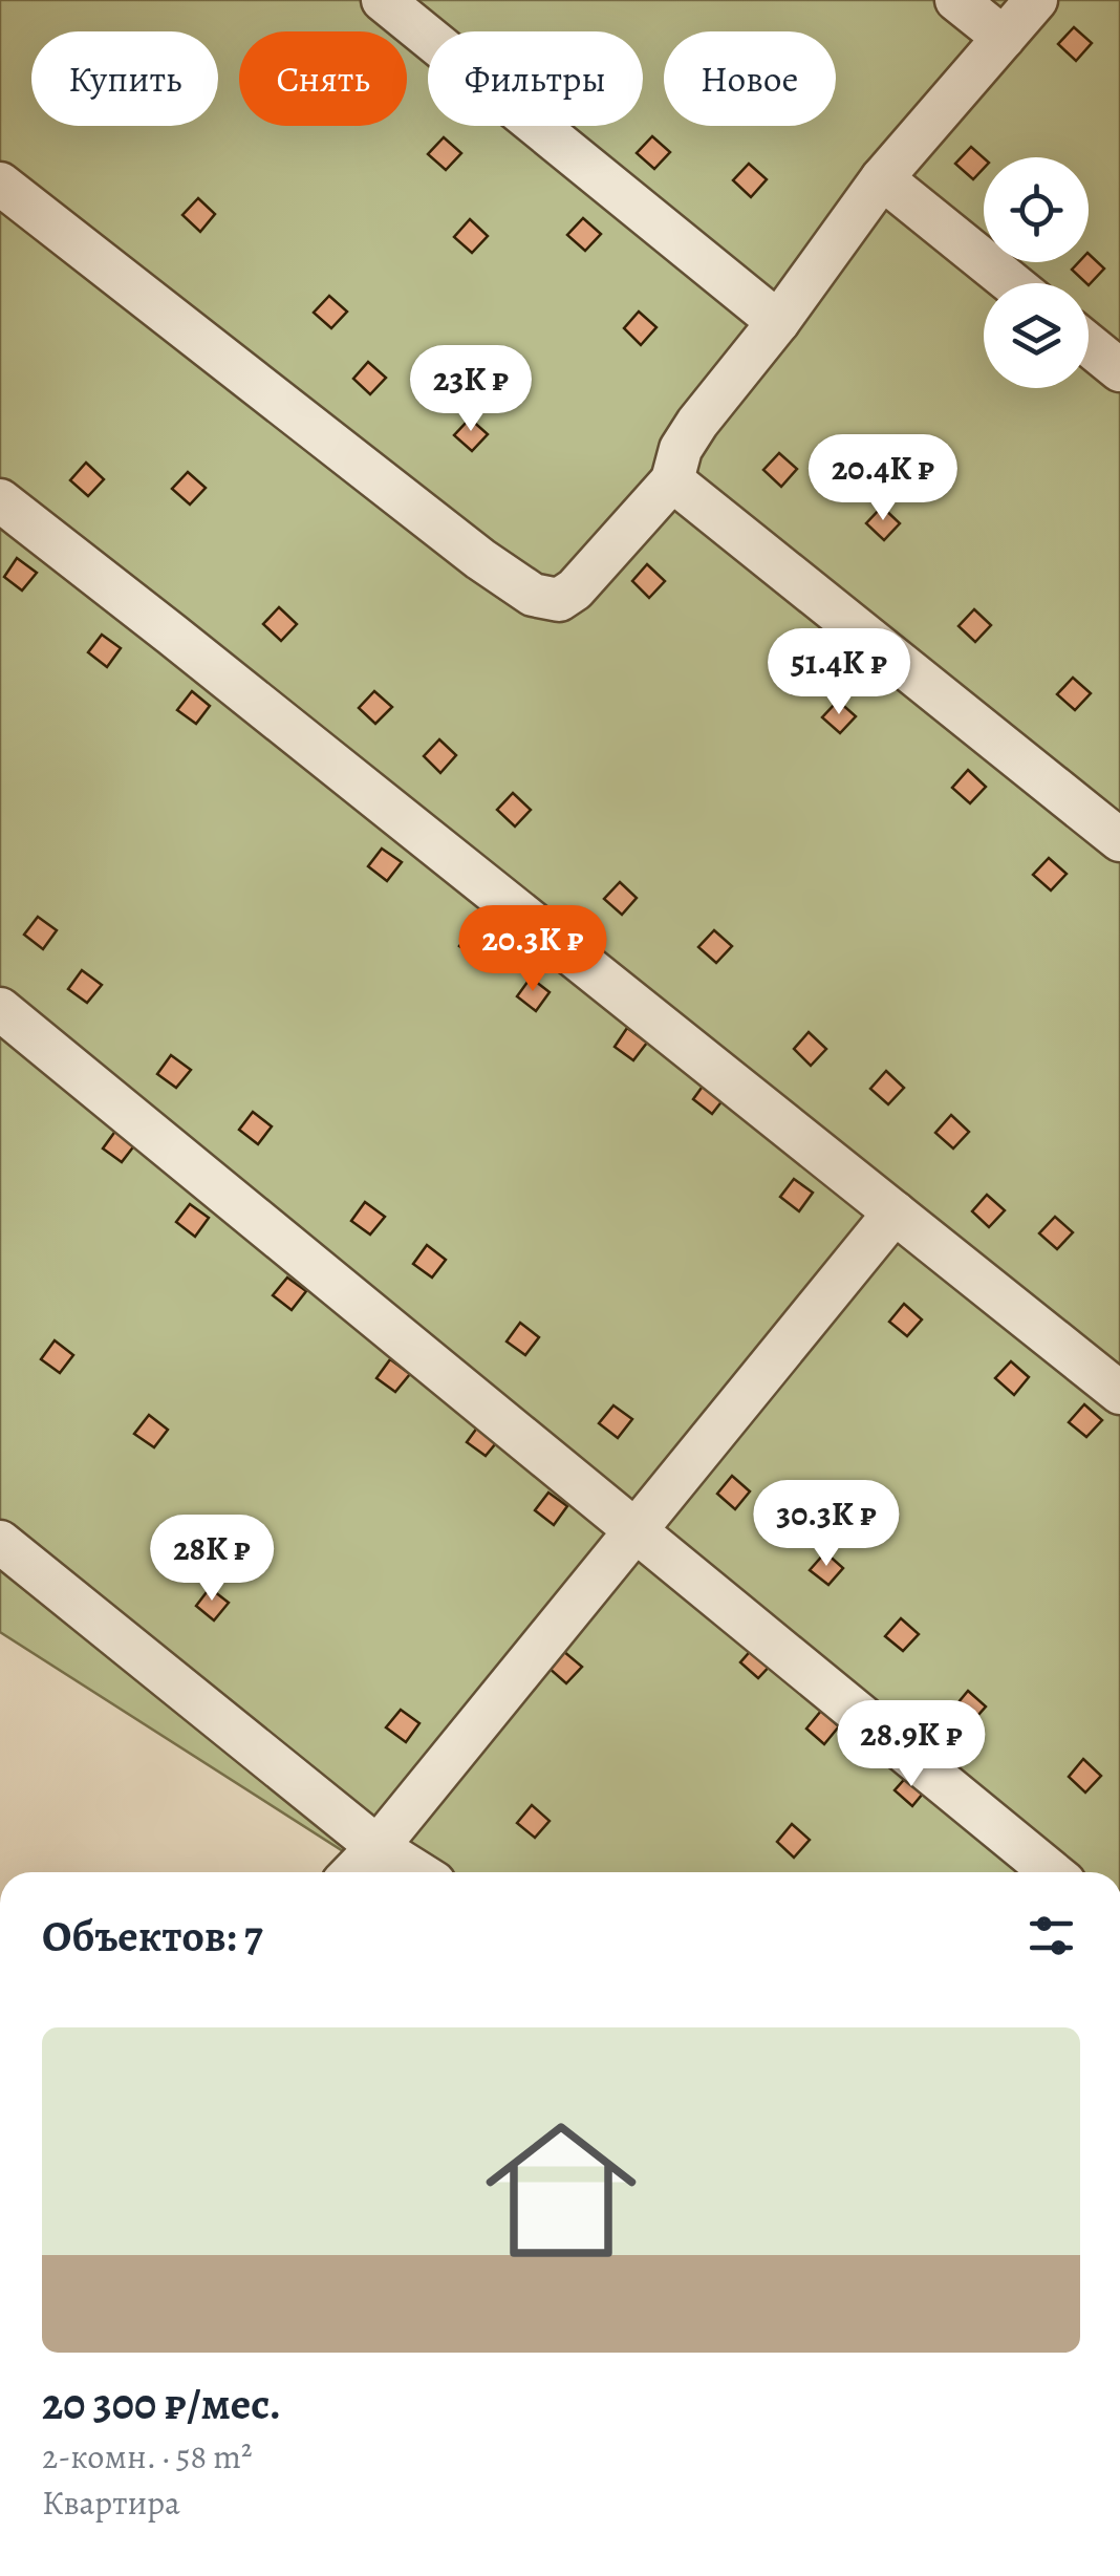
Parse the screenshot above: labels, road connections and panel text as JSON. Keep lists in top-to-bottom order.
{
  "page": {
    "chip": [
      "Купить",
      "Снять",
      "Фильтры",
      "Новое"
    ],
    "price": [
      "23K ₽",
      "20.4K ₽",
      "51.4K ₽",
      "20.3K ₽",
      "30.3K ₽",
      "28K ₽",
      "28.9K ₽"
    ],
    "heading": "Объектов: 7",
    "list": [
      {
        "name": "20 300 ₽/мес.",
        "note": "2-комн. · 58 m² · Квартира"
      }
    ]
  }
}
